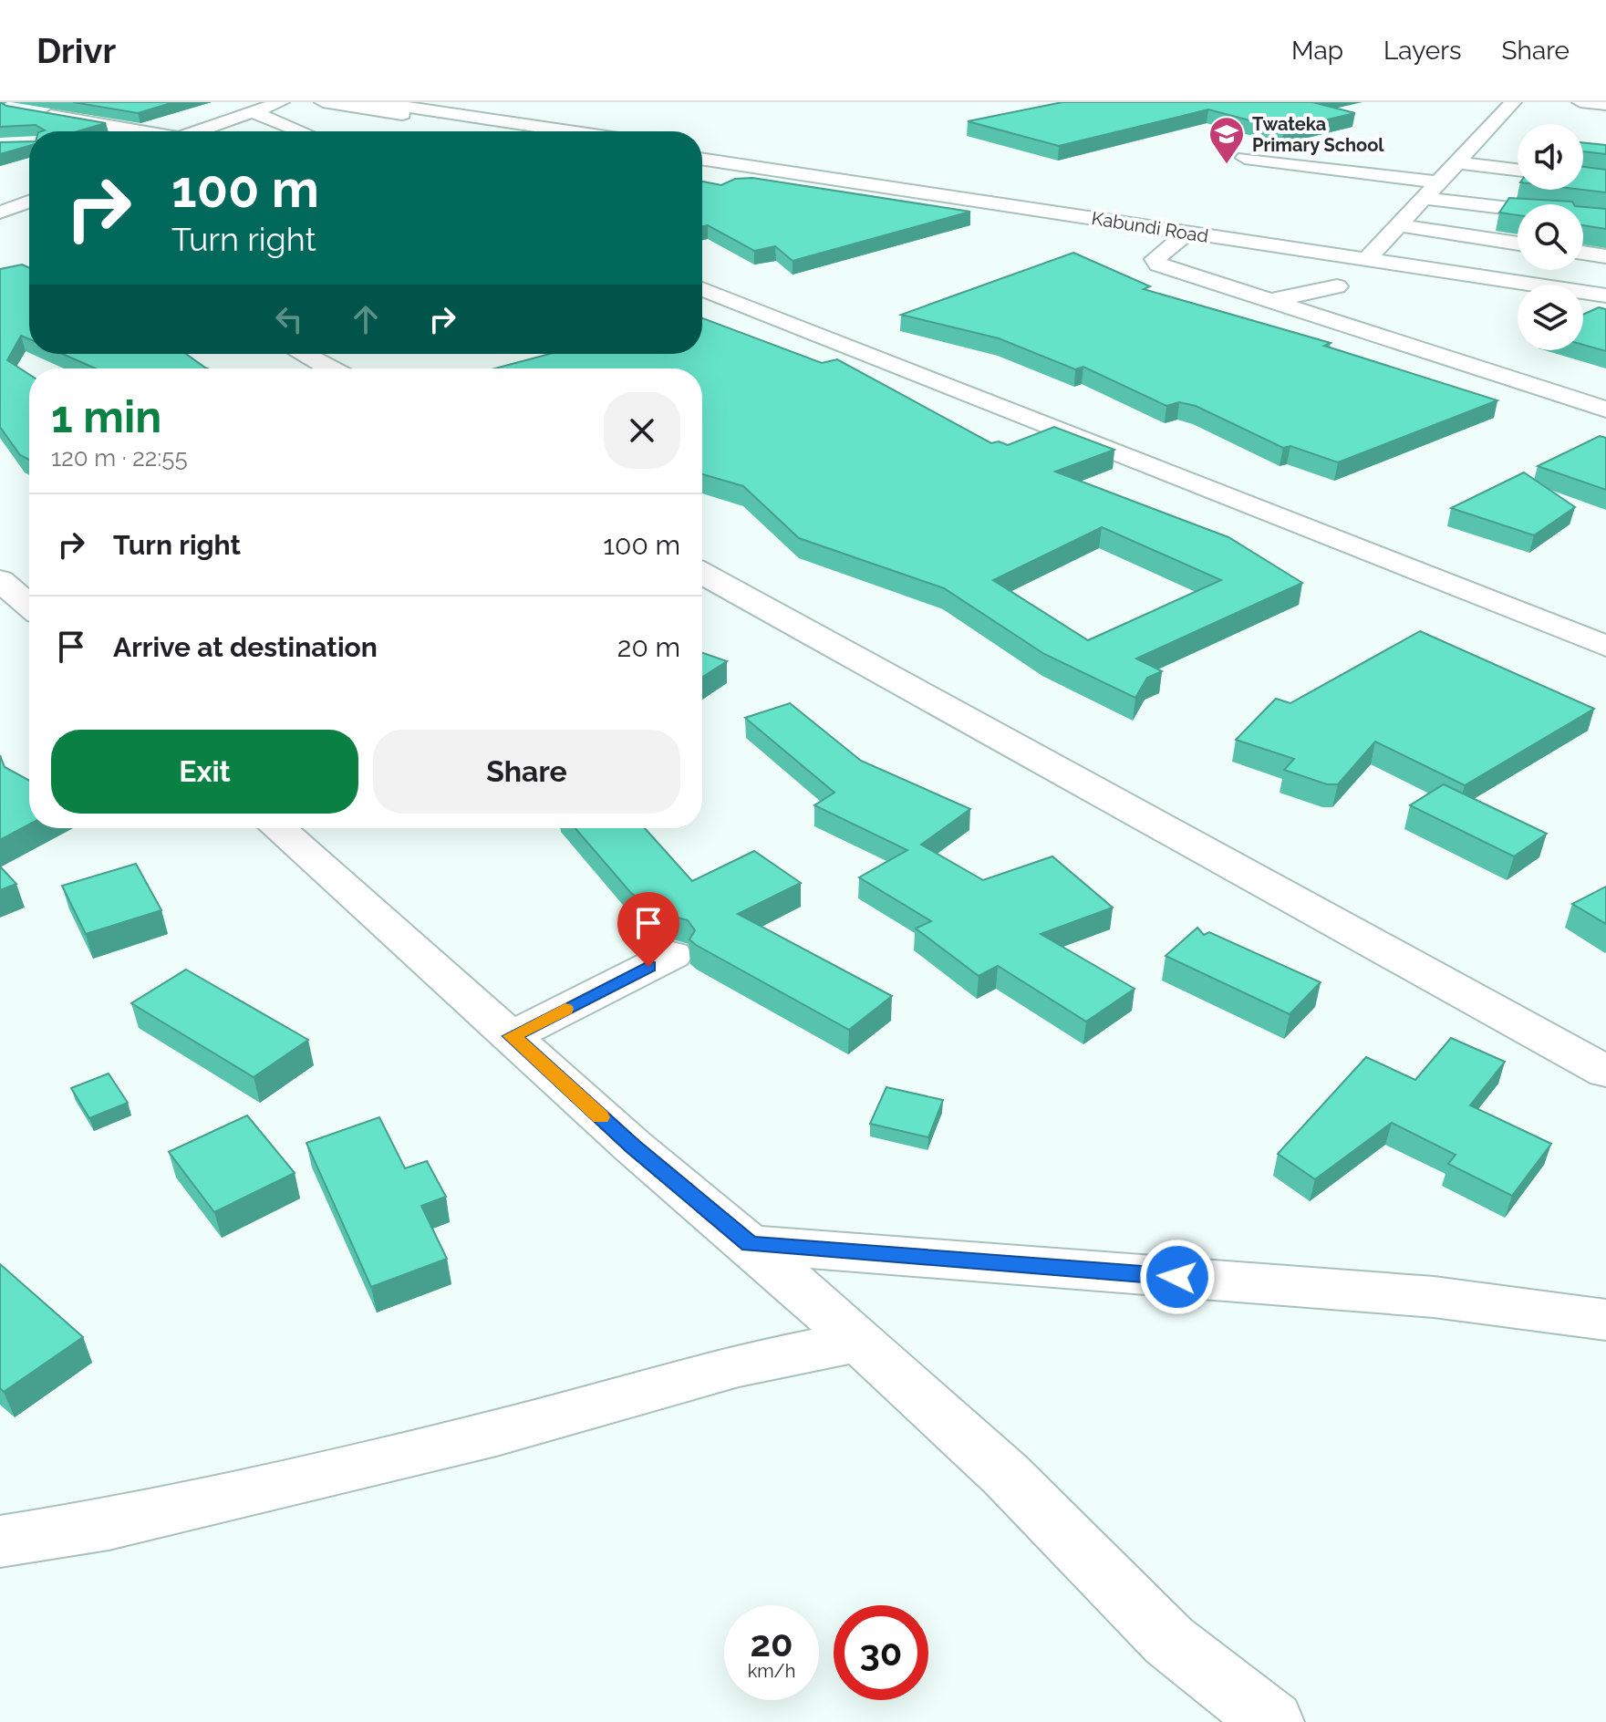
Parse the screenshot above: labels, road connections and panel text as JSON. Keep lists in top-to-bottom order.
{
  "streets": {
    "street": ["Kabundi Road"]
  },
  "places": {
    "school or university": ["Twateka Primary School"]
  },
  "page": {
    "header": "Drivr",
    "nav": ["Map", "Layers", "Share"],
    "turn": ["100 m", "Turn right"],
    "heading": ["1 min", "120 m · 22:55"],
    "list": [
      {
        "name": "Turn right",
        "value": "100 m"
      },
      {
        "name": "Arrive at destination",
        "value": "20 m"
      }
    ],
    "buttons": ["Exit", "Share"],
    "speed": "20 km/h",
    "limit": "30"
  }
}
